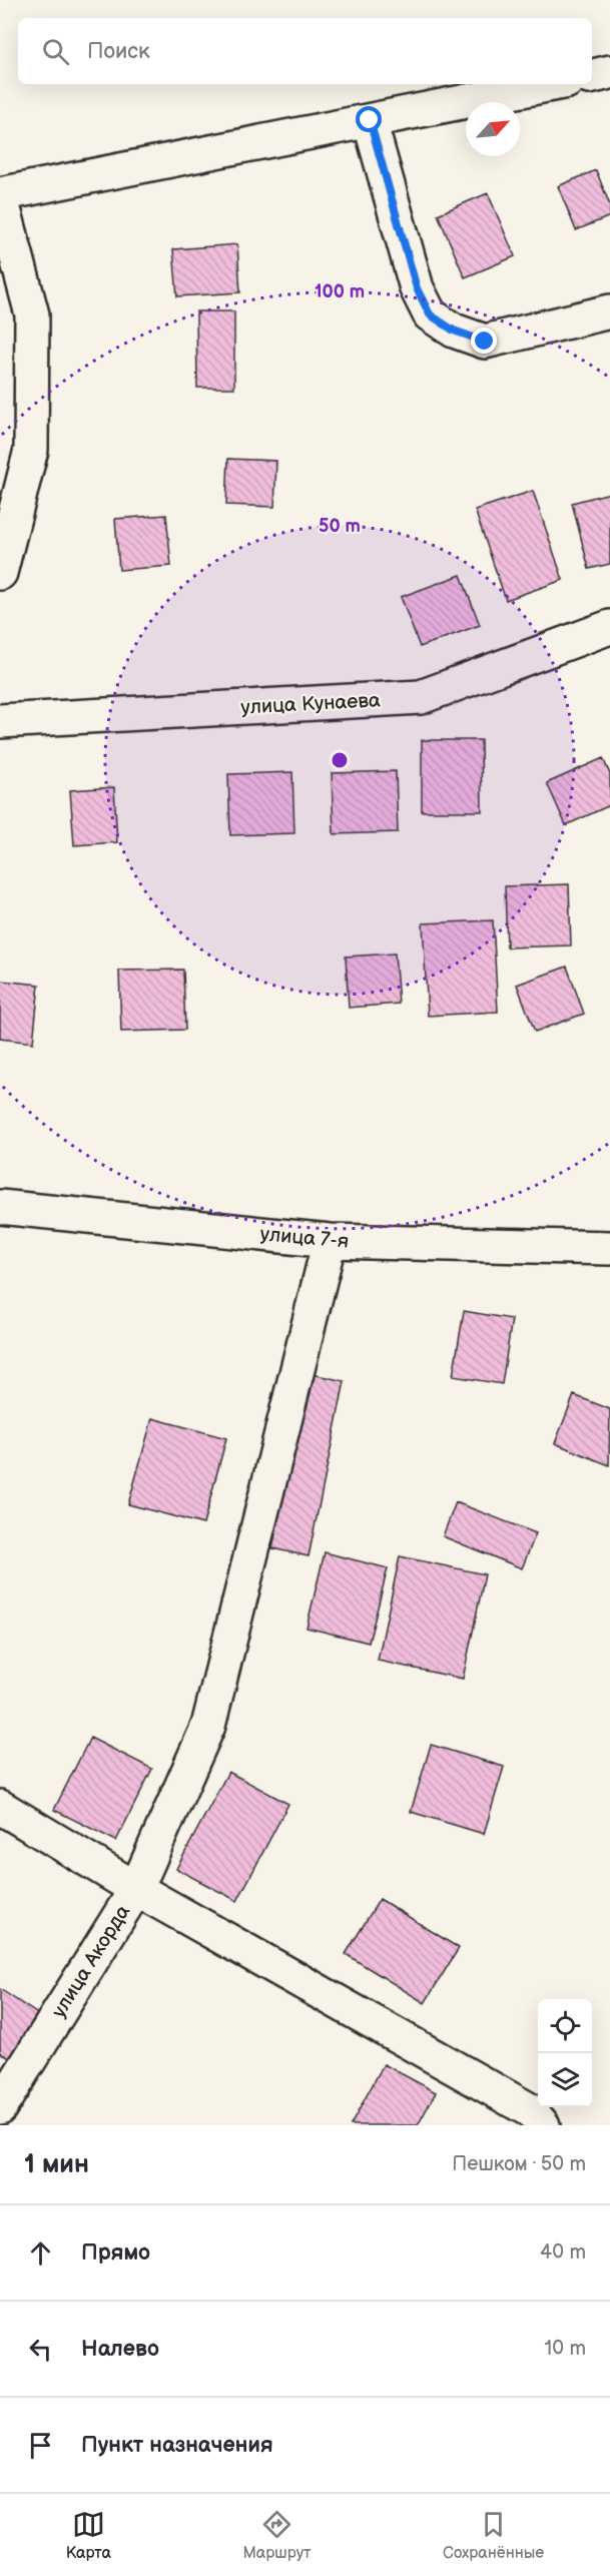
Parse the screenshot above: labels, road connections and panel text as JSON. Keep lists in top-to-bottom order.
{
  "streets": {
    "street": ["улица Кунаева", "улица 7-я", "улица Акорда"]
  },
  "north": "top right",
  "page": {
    "search": "Поиск",
    "heading": ["1 мин", "Пешком · 50 m"],
    "list": [
      ["Прямо", "40 m"],
      ["Налево", "10 m"],
      "Пункт назначения"
    ],
    "nav": ["Карта", "Маршрут", "Сохранённые"]
  },
  "rings": ["100 m", "50 m"]
}
